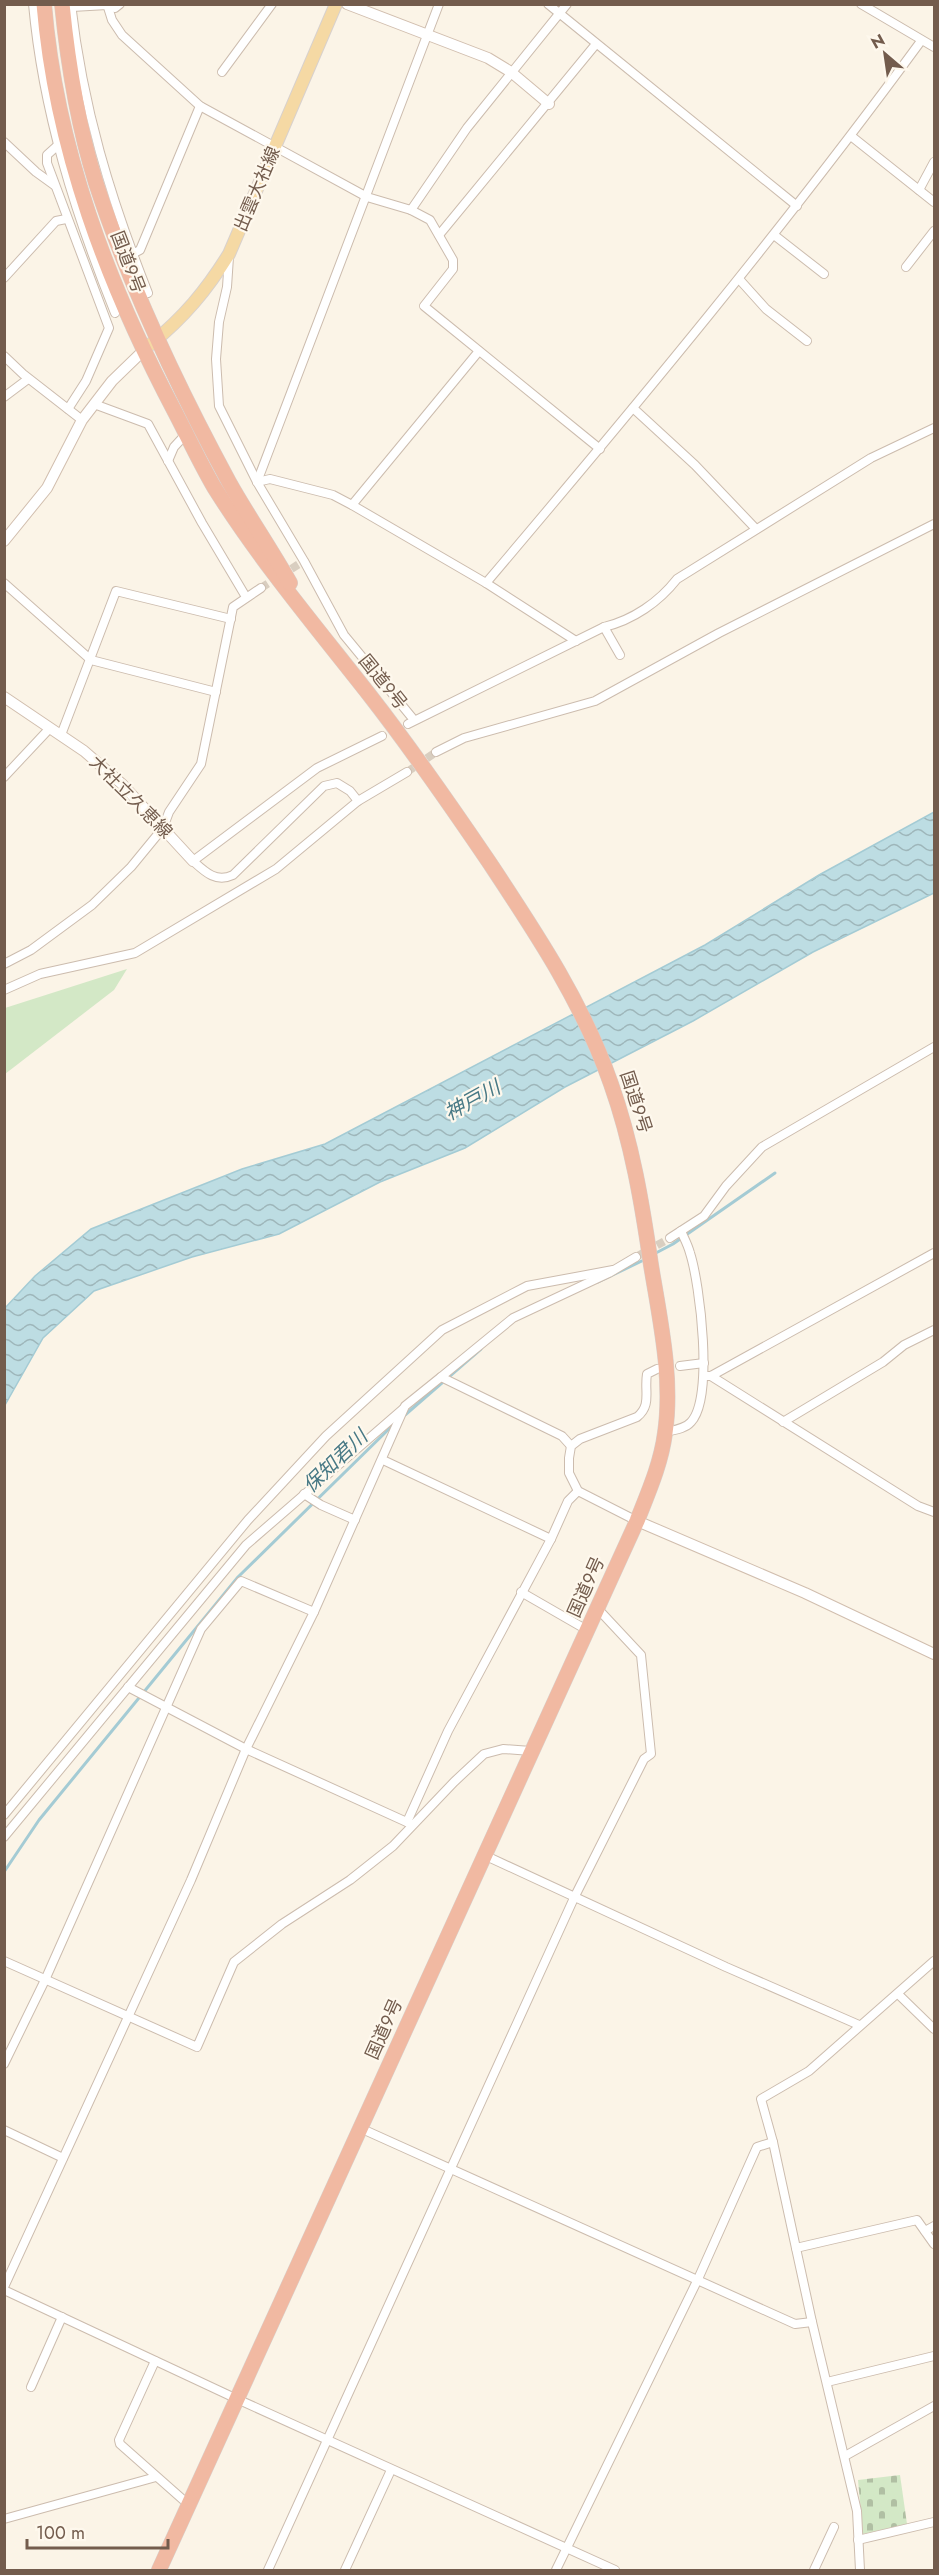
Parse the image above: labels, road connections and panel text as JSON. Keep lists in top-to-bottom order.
{
  "streets": {
    "highway": ["国道9号"],
    "main road": ["出雲大社線"],
    "street": ["大社立久恵線"]
  },
  "crossings": [
    ["出雲大社線", "国道9号"]
  ],
  "water": ["神戸川", "保知君川"],
  "scale_bar": "100 m",
  "north": "top left"
}
